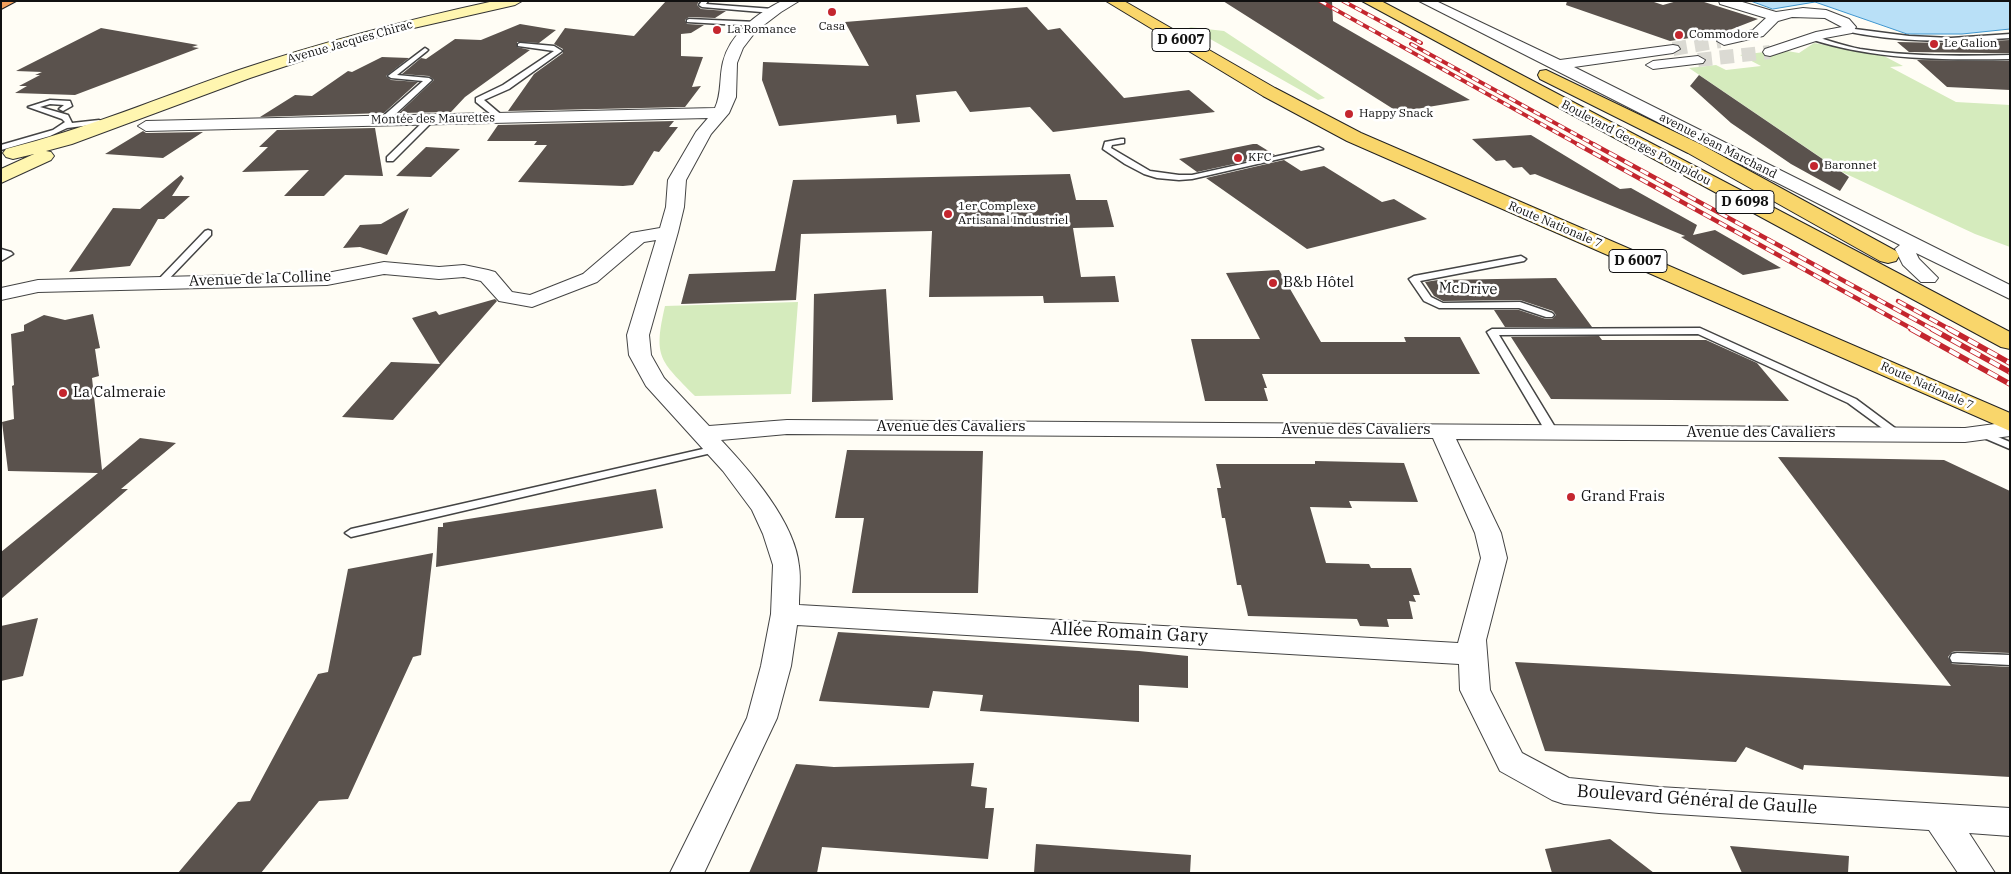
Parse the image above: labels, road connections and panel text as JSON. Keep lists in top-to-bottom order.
{
  "streets": {
    "main road": [
      "D 6007",
      "Avenue Jacques Chirac",
      "Boulevard Georges Pompidou",
      "D 6098",
      "Route Nationale 7"
    ],
    "street": [
      "Montée des Maurettes",
      "avenue Jean Marchand",
      "Avenue de la Colline",
      "Avenue des Cavaliers",
      "Allée Romain Gary",
      "Boulevard Général de Gaulle"
    ],
    "lane": ["McDrive"]
  },
  "crossings": [
    ["Boulevard Georges Pompidou", "avenue Jean Marchand"],
    ["Avenue des Cavaliers", "Boulevard Général de Gaulle"],
    ["Allée Romain Gary", "Boulevard Général de Gaulle"]
  ],
  "places": [
    "Casa",
    "La Romance",
    "Commodore",
    "Le Galion",
    "Happy Snack",
    "KFC",
    "Baronnet",
    "1er Complexe Artisanal Industriel",
    "B&b Hôtel",
    "La Calmeraie",
    "Grand Frais"
  ]
}
